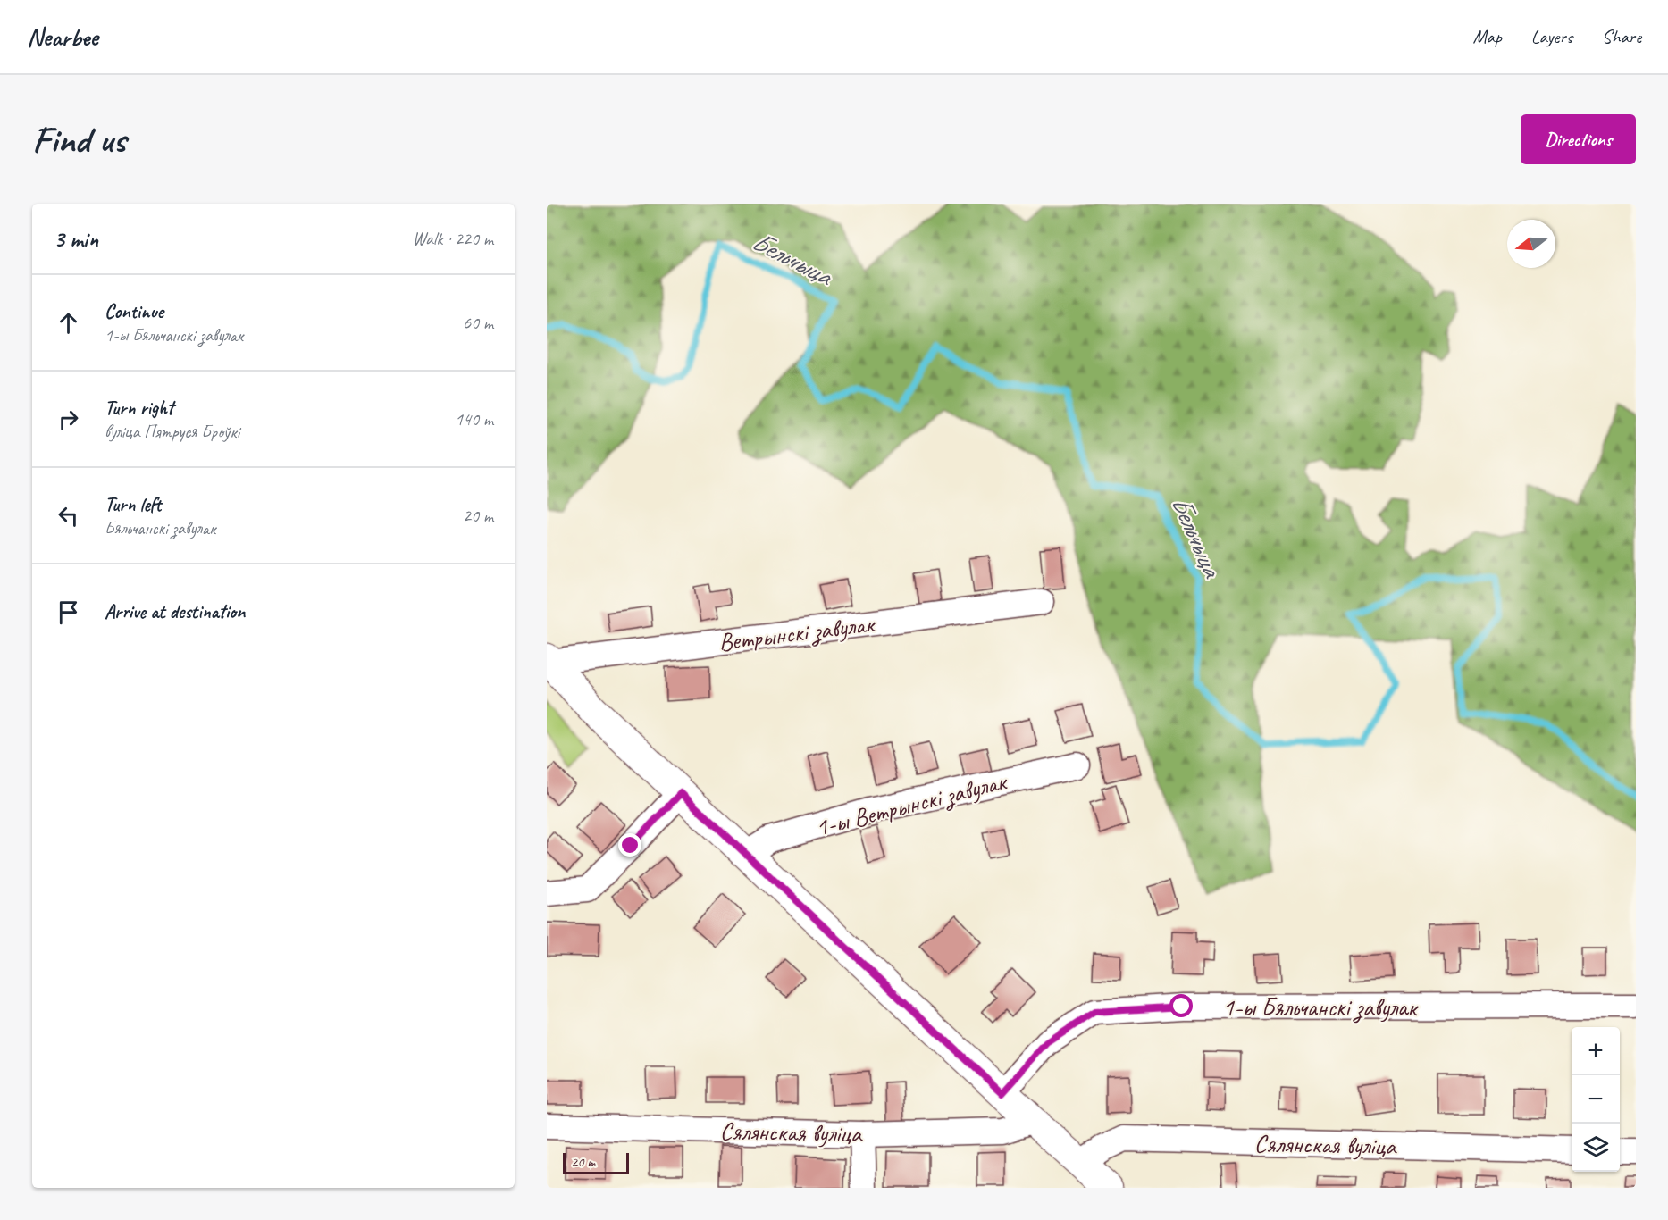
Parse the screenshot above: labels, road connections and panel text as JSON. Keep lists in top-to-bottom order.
{
  "streets": {
    "street": [
      "Ветрынскі завулак",
      "1-ы Ветрынскі завулак",
      "1-ы Бяльчанскі завулак",
      "Сялянская вуліца"
    ]
  },
  "water": ["Бельчыца"],
  "scale_bar": "20 m",
  "north": "left",
  "page": {
    "header": "Nearbee",
    "nav": ["Map", "Layers", "Share"],
    "buttons": "Directions",
    "title": "Find us",
    "heading": ["3 min", "Walk · 220 m"],
    "list": [
      ["Continue", "1-ы Бяльчанскі завулак", "60 m"],
      ["Turn right", "вуліца Пятруся Броўкі", "140 m"],
      ["Turn left", "Бяльчанскі завулак", "20 m"],
      "Arrive at destination"
    ],
    "map_buttons": ["+", "−"],
    "scale": "20 m"
  }
}
